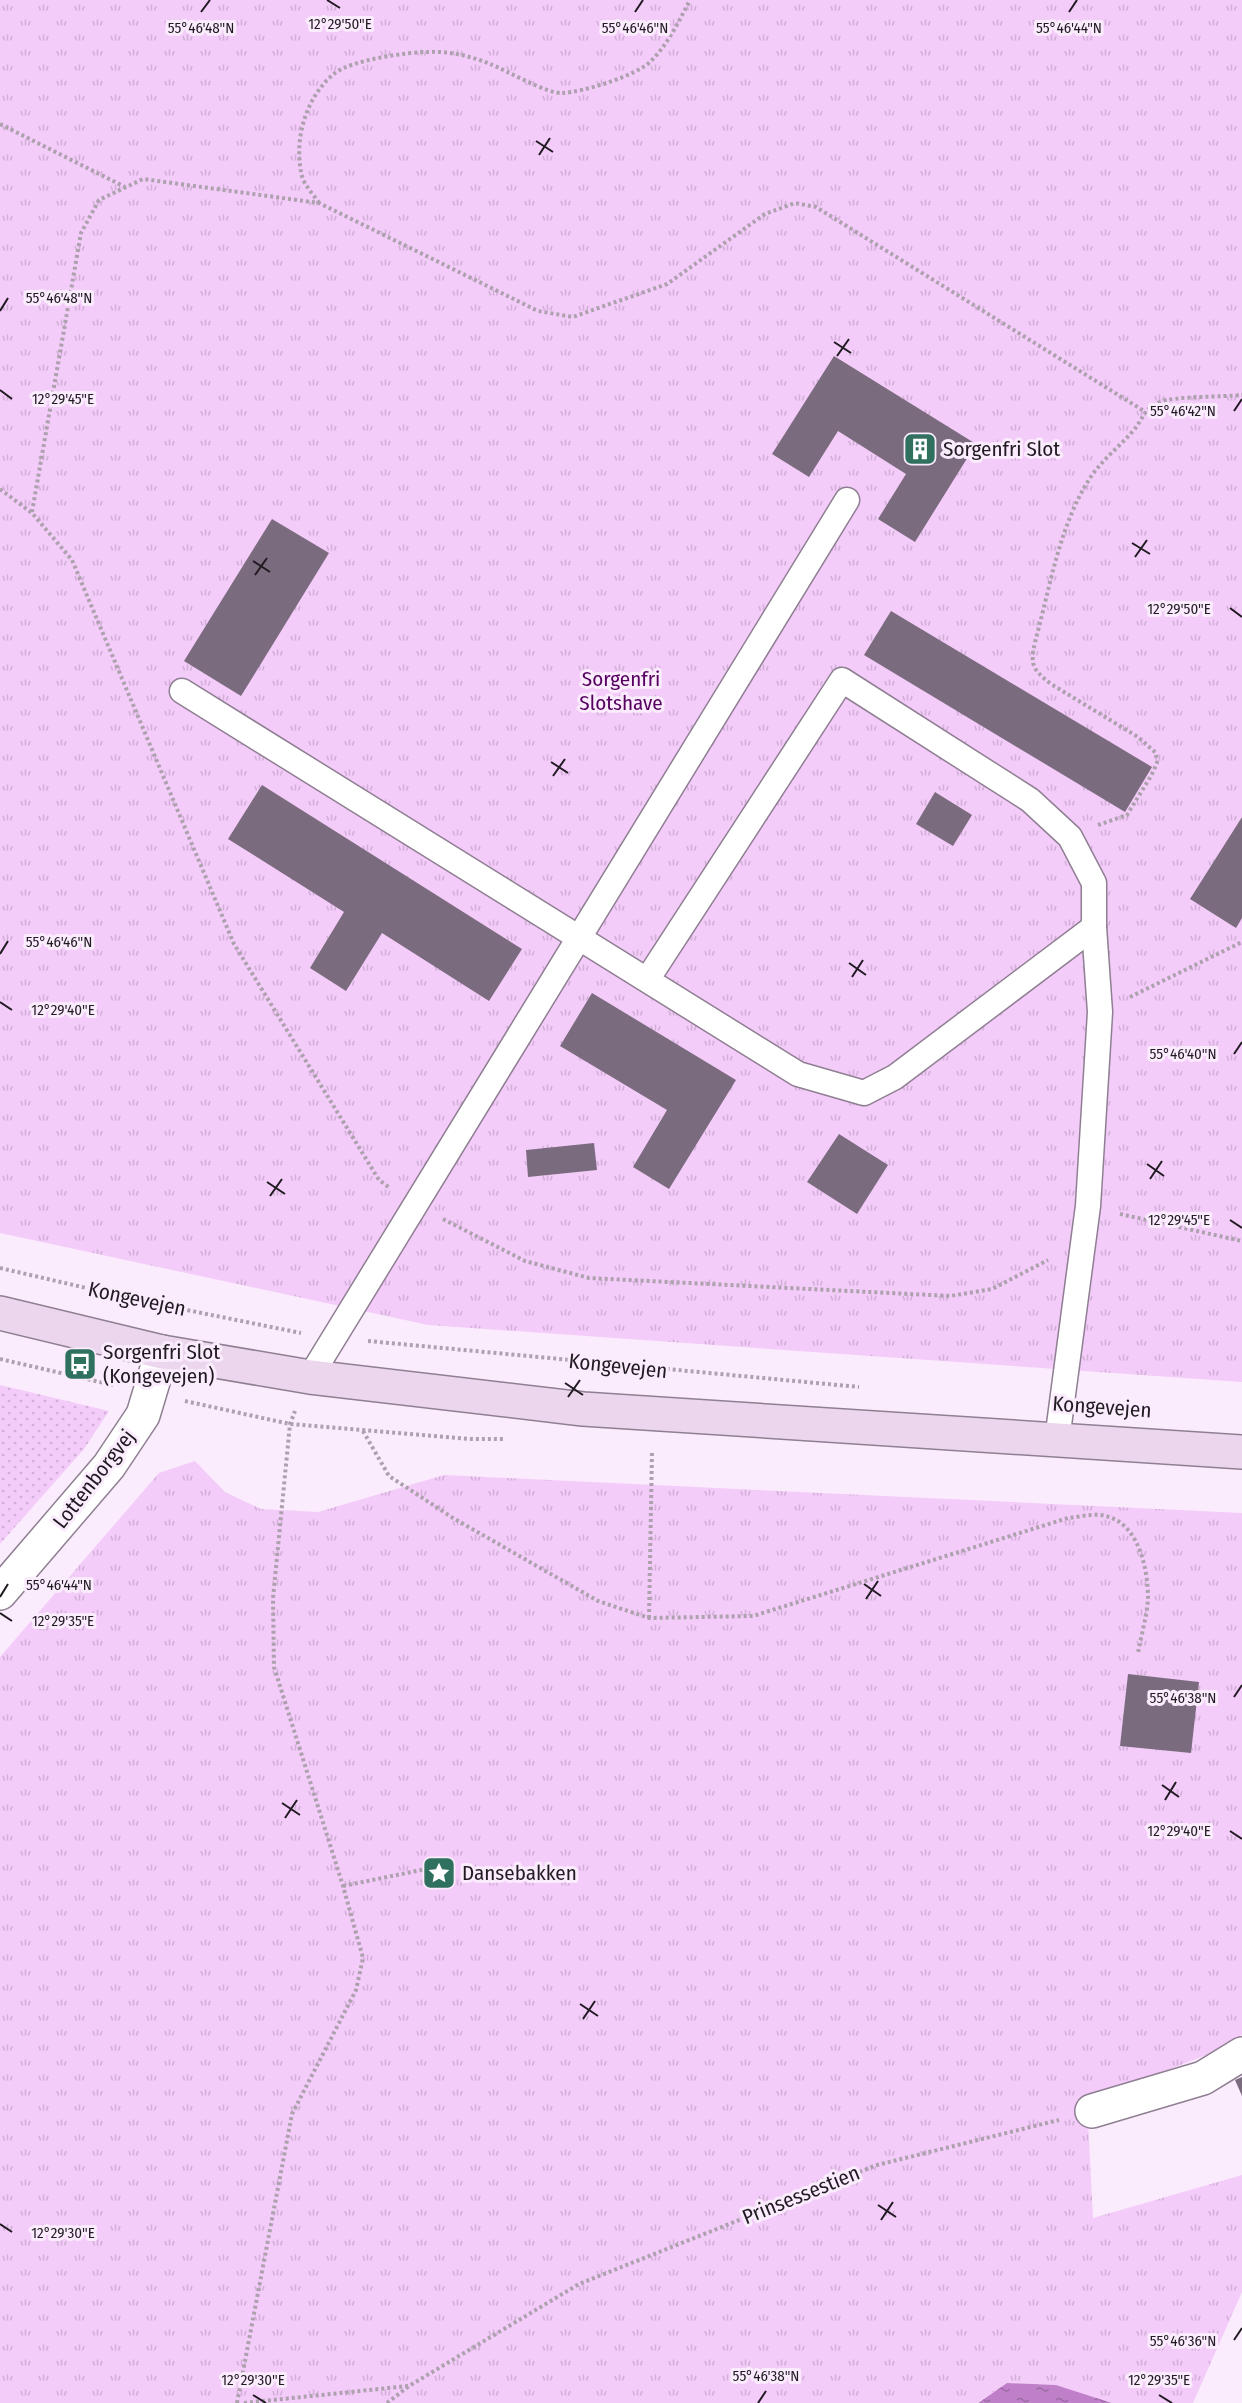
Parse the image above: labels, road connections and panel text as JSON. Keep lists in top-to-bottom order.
{
  "streets": {
    "street": ["Kongevejen", "Lottenborgvej"],
    "path": ["Prinsessestien"]
  },
  "crossings": [
    ["Kongevejen", "Lottenborgvej"]
  ],
  "parks": ["Sorgenfri Slotshave"],
  "places": {
    "building": ["Sorgenfri Slot"],
    "bus stop": ["Sorgenfri Slot (Kongevejen)"],
    "place": ["Dansebakken"]
  },
  "coordinates": [
    "12°29'50\"E",
    "55°46'48\"N",
    "55°46'46\"N",
    "55°46'44\"N",
    "12°29'45\"E",
    "55°46'42\"N",
    "12°29'40\"E",
    "55°46'40\"N",
    "12°29'35\"E",
    "55°46'38\"N",
    "12°29'30\"E",
    "55°46'36\"N"
  ]
}
